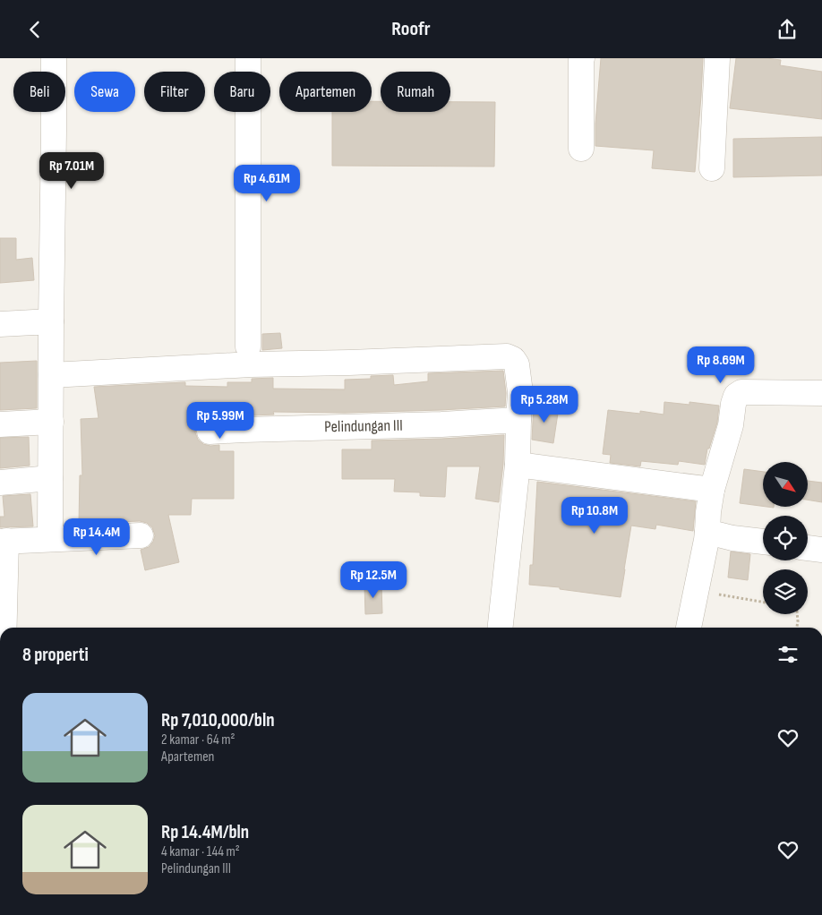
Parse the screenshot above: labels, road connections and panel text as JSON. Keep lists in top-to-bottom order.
{
  "streets": {
    "street": ["Pelindungan III"]
  },
  "north": "bottom right",
  "page": {
    "header": "Roofr",
    "chip": [
      "Beli",
      "Sewa",
      "Filter",
      "Baru",
      "Apartemen",
      "Rumah"
    ],
    "price": [
      "Rp 7.01M",
      "Rp 4.61M",
      "Rp 8.69M",
      "Rp 5.28M",
      "Rp 5.99M",
      "Rp 10.8M",
      "Rp 14.4M",
      "Rp 12.5M"
    ],
    "heading": "8 properti",
    "list": [
      {
        "name": "Rp 7,010,000/bln",
        "note": "2 kamar · 64 m² · Apartemen"
      },
      {
        "name": "Rp 14.4M/bln",
        "note": "4 kamar · 144 m² · Pelindungan III"
      }
    ]
  }
}
